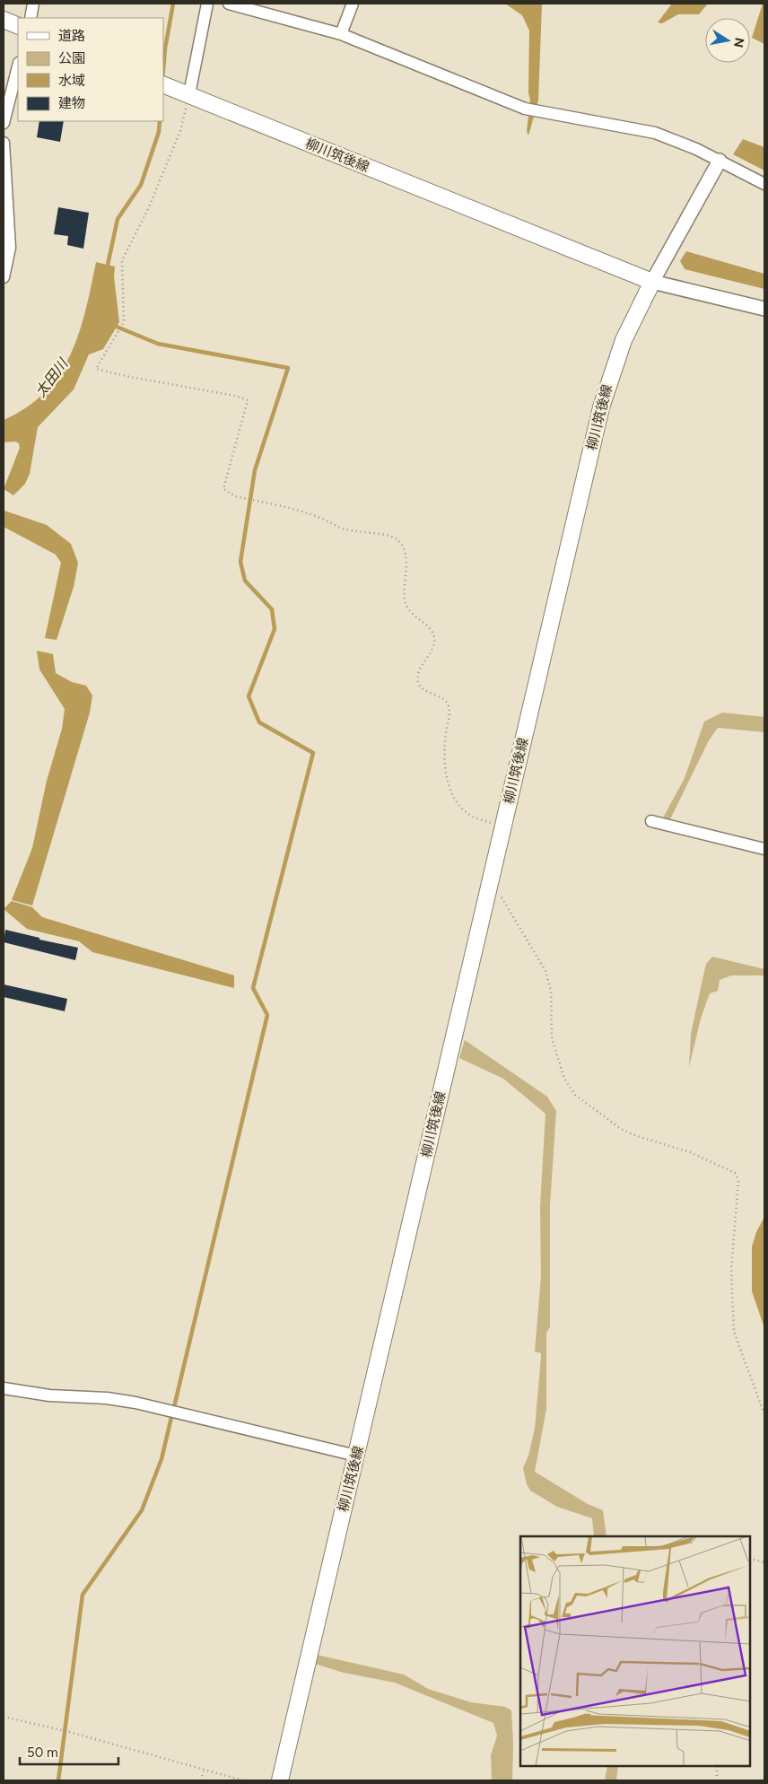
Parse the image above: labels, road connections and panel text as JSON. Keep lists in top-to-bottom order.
{
  "streets": {
    "main road": ["柳川筑後線"]
  },
  "water": ["太田川"],
  "legend": [
    "道路",
    "公園",
    "水域",
    "建物"
  ],
  "scale_bar": "50 m",
  "north": "right"
}
